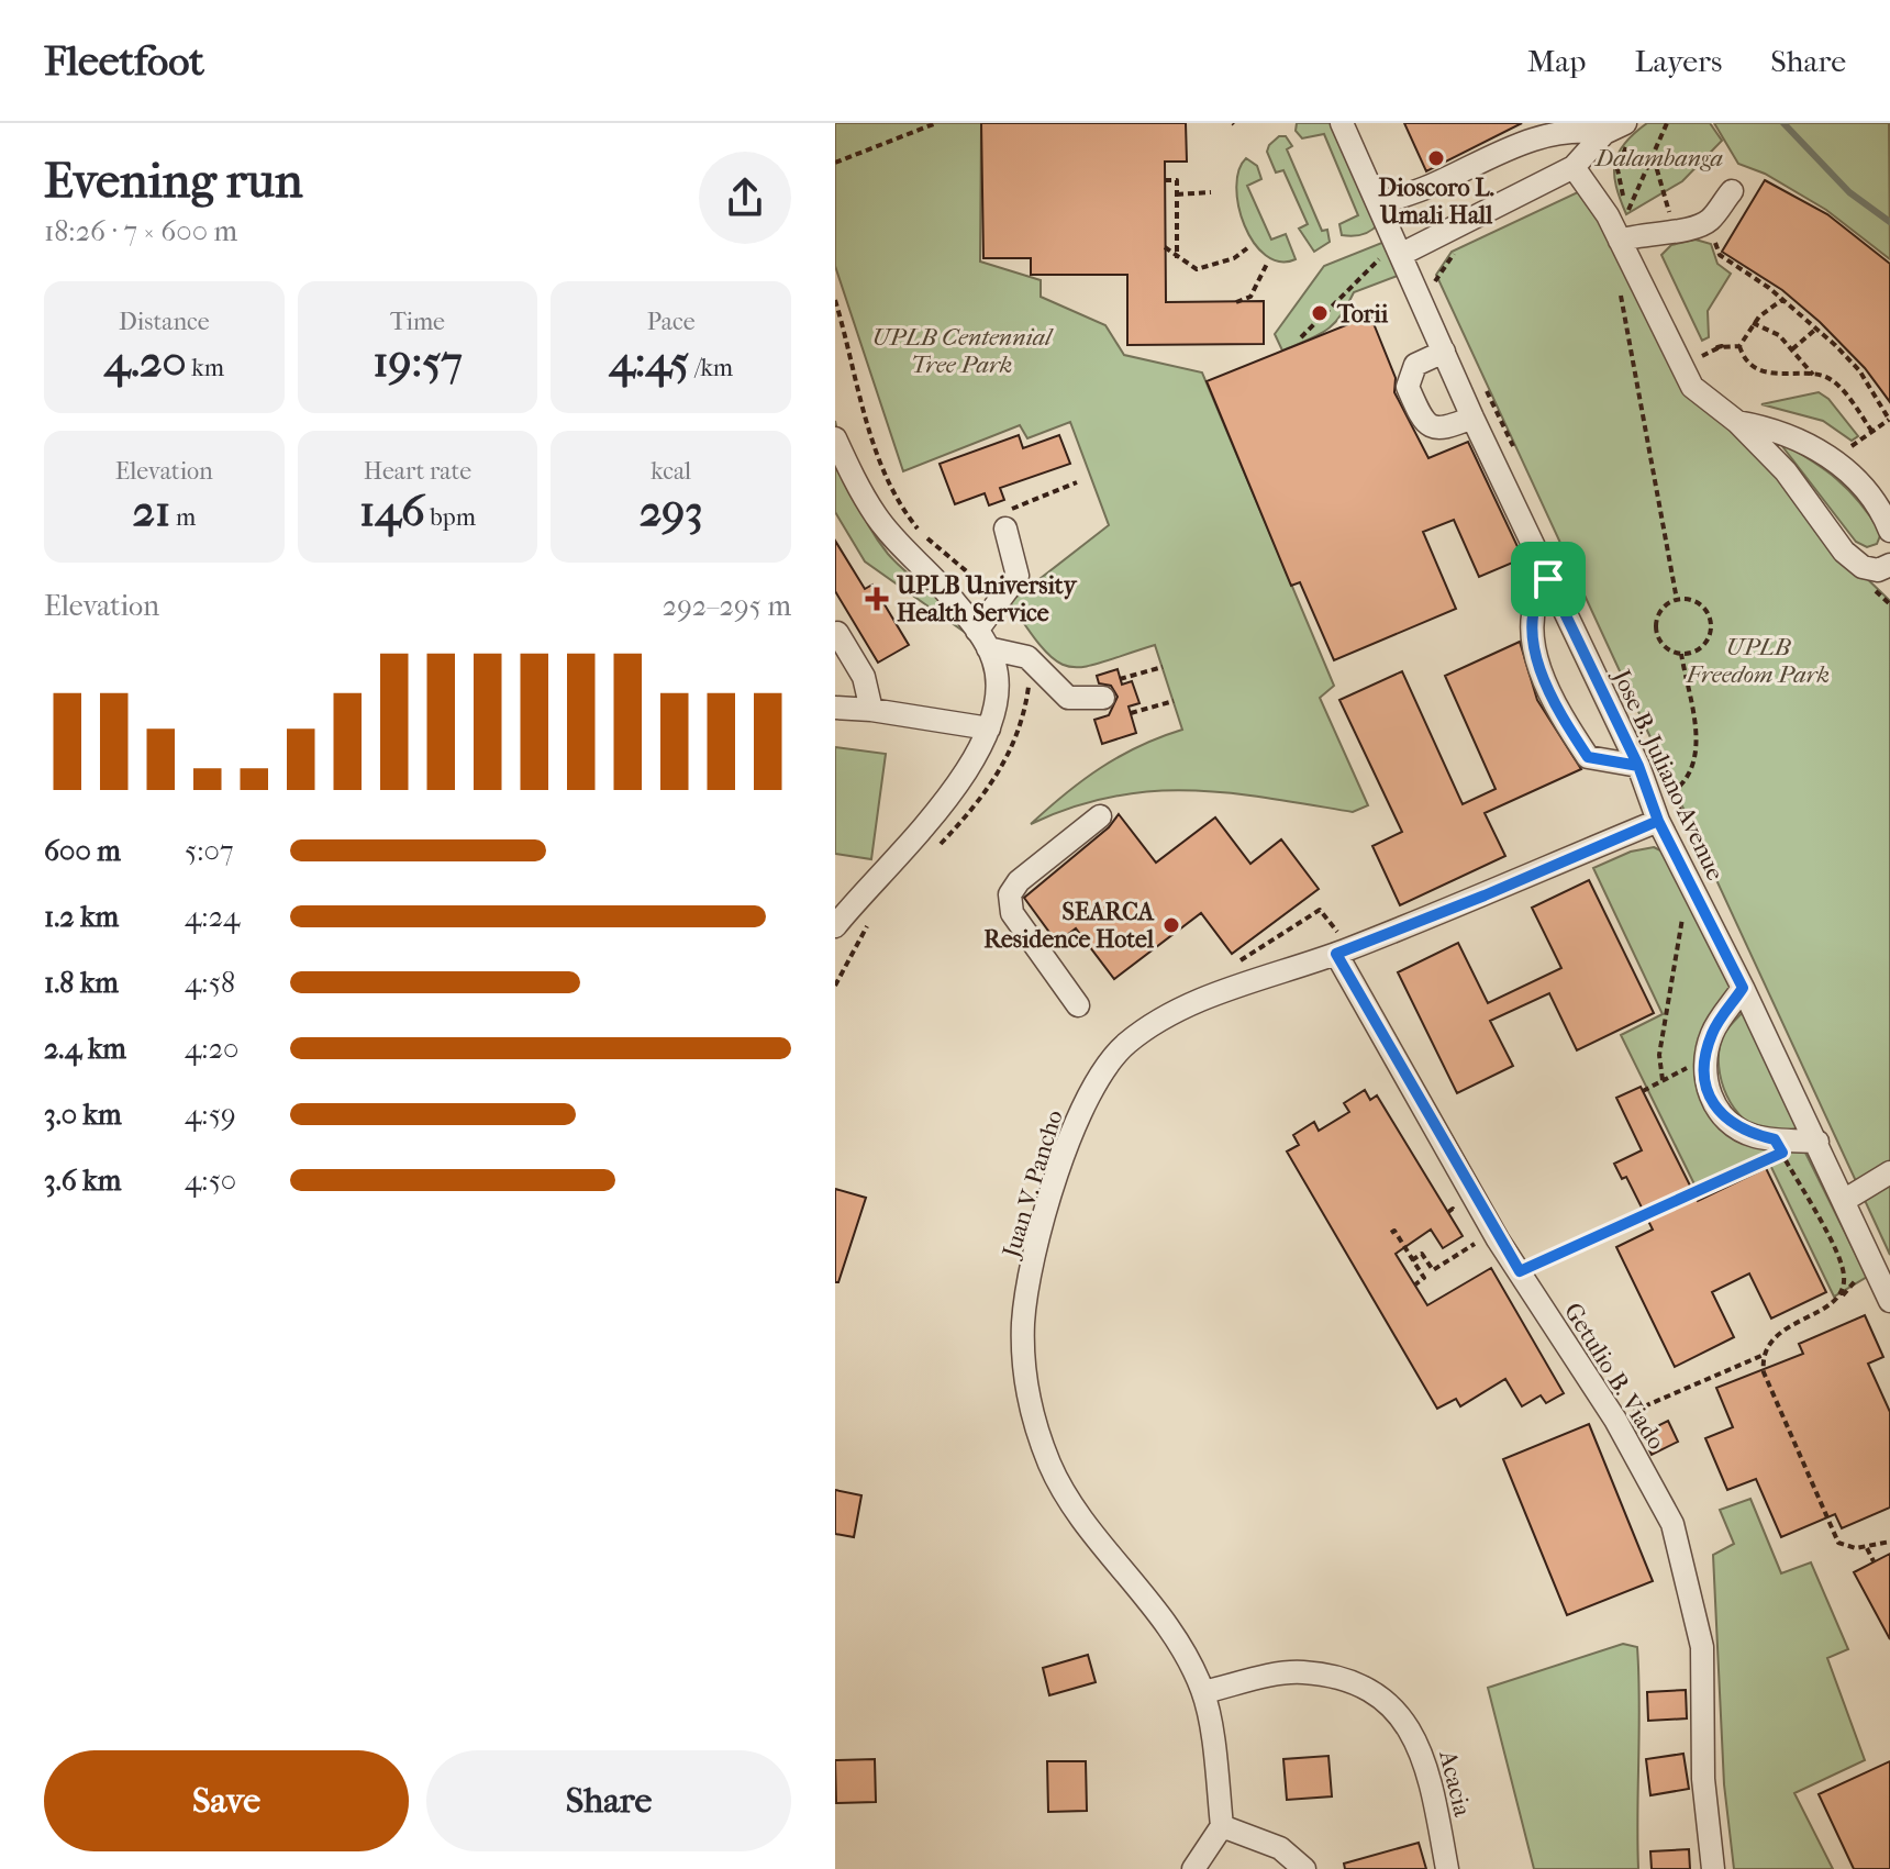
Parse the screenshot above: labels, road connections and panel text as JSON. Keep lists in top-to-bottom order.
{
  "streets": {
    "street": [
      "Jose B. Juliano Avenue",
      "Juan V. Pancho",
      "Getulio B. Viado",
      "Acacia"
    ]
  },
  "crossings": [
    ["Jose B. Juliano Avenue", "Juan V. Pancho"],
    ["Juan V. Pancho", "Getulio B. Viado"],
    ["Juan V. Pancho", "Acacia"]
  ],
  "parks": ["Dalambanga", "UPLB Centennial Tree Park", "UPLB Freedom Park"],
  "places": {
    "other": ["Dioscoro L. Umali Hall", "Torii", "SEARCA Residence Hotel"],
    "health": ["UPLB University Health Service"]
  },
  "page": {
    "header": "Fleetfoot",
    "nav": ["Map", "Layers", "Share"],
    "heading": ["Evening run", "18:26 · 7 × 600 m"],
    "stats": [
      ["Distance", "4.20 km"],
      ["Time", "19:57"],
      ["Pace", "4:45 /km"],
      ["Elevation", "21 m"],
      ["Heart rate", "146 bpm"],
      ["kcal", "293"]
    ],
    "chart": ["Elevation", "292–295 m"],
    "list": [
      {
        "name": "600 m",
        "note": "5:07"
      },
      {
        "name": "1.2 km",
        "note": "4:24"
      },
      {
        "name": "1.8 km",
        "note": "4:58"
      },
      {
        "name": "2.4 km",
        "note": "4:20"
      },
      {
        "name": "3.0 km",
        "note": "4:59"
      },
      {
        "name": "3.6 km",
        "note": "4:50"
      }
    ],
    "buttons": ["Save", "Share"]
  }
}
